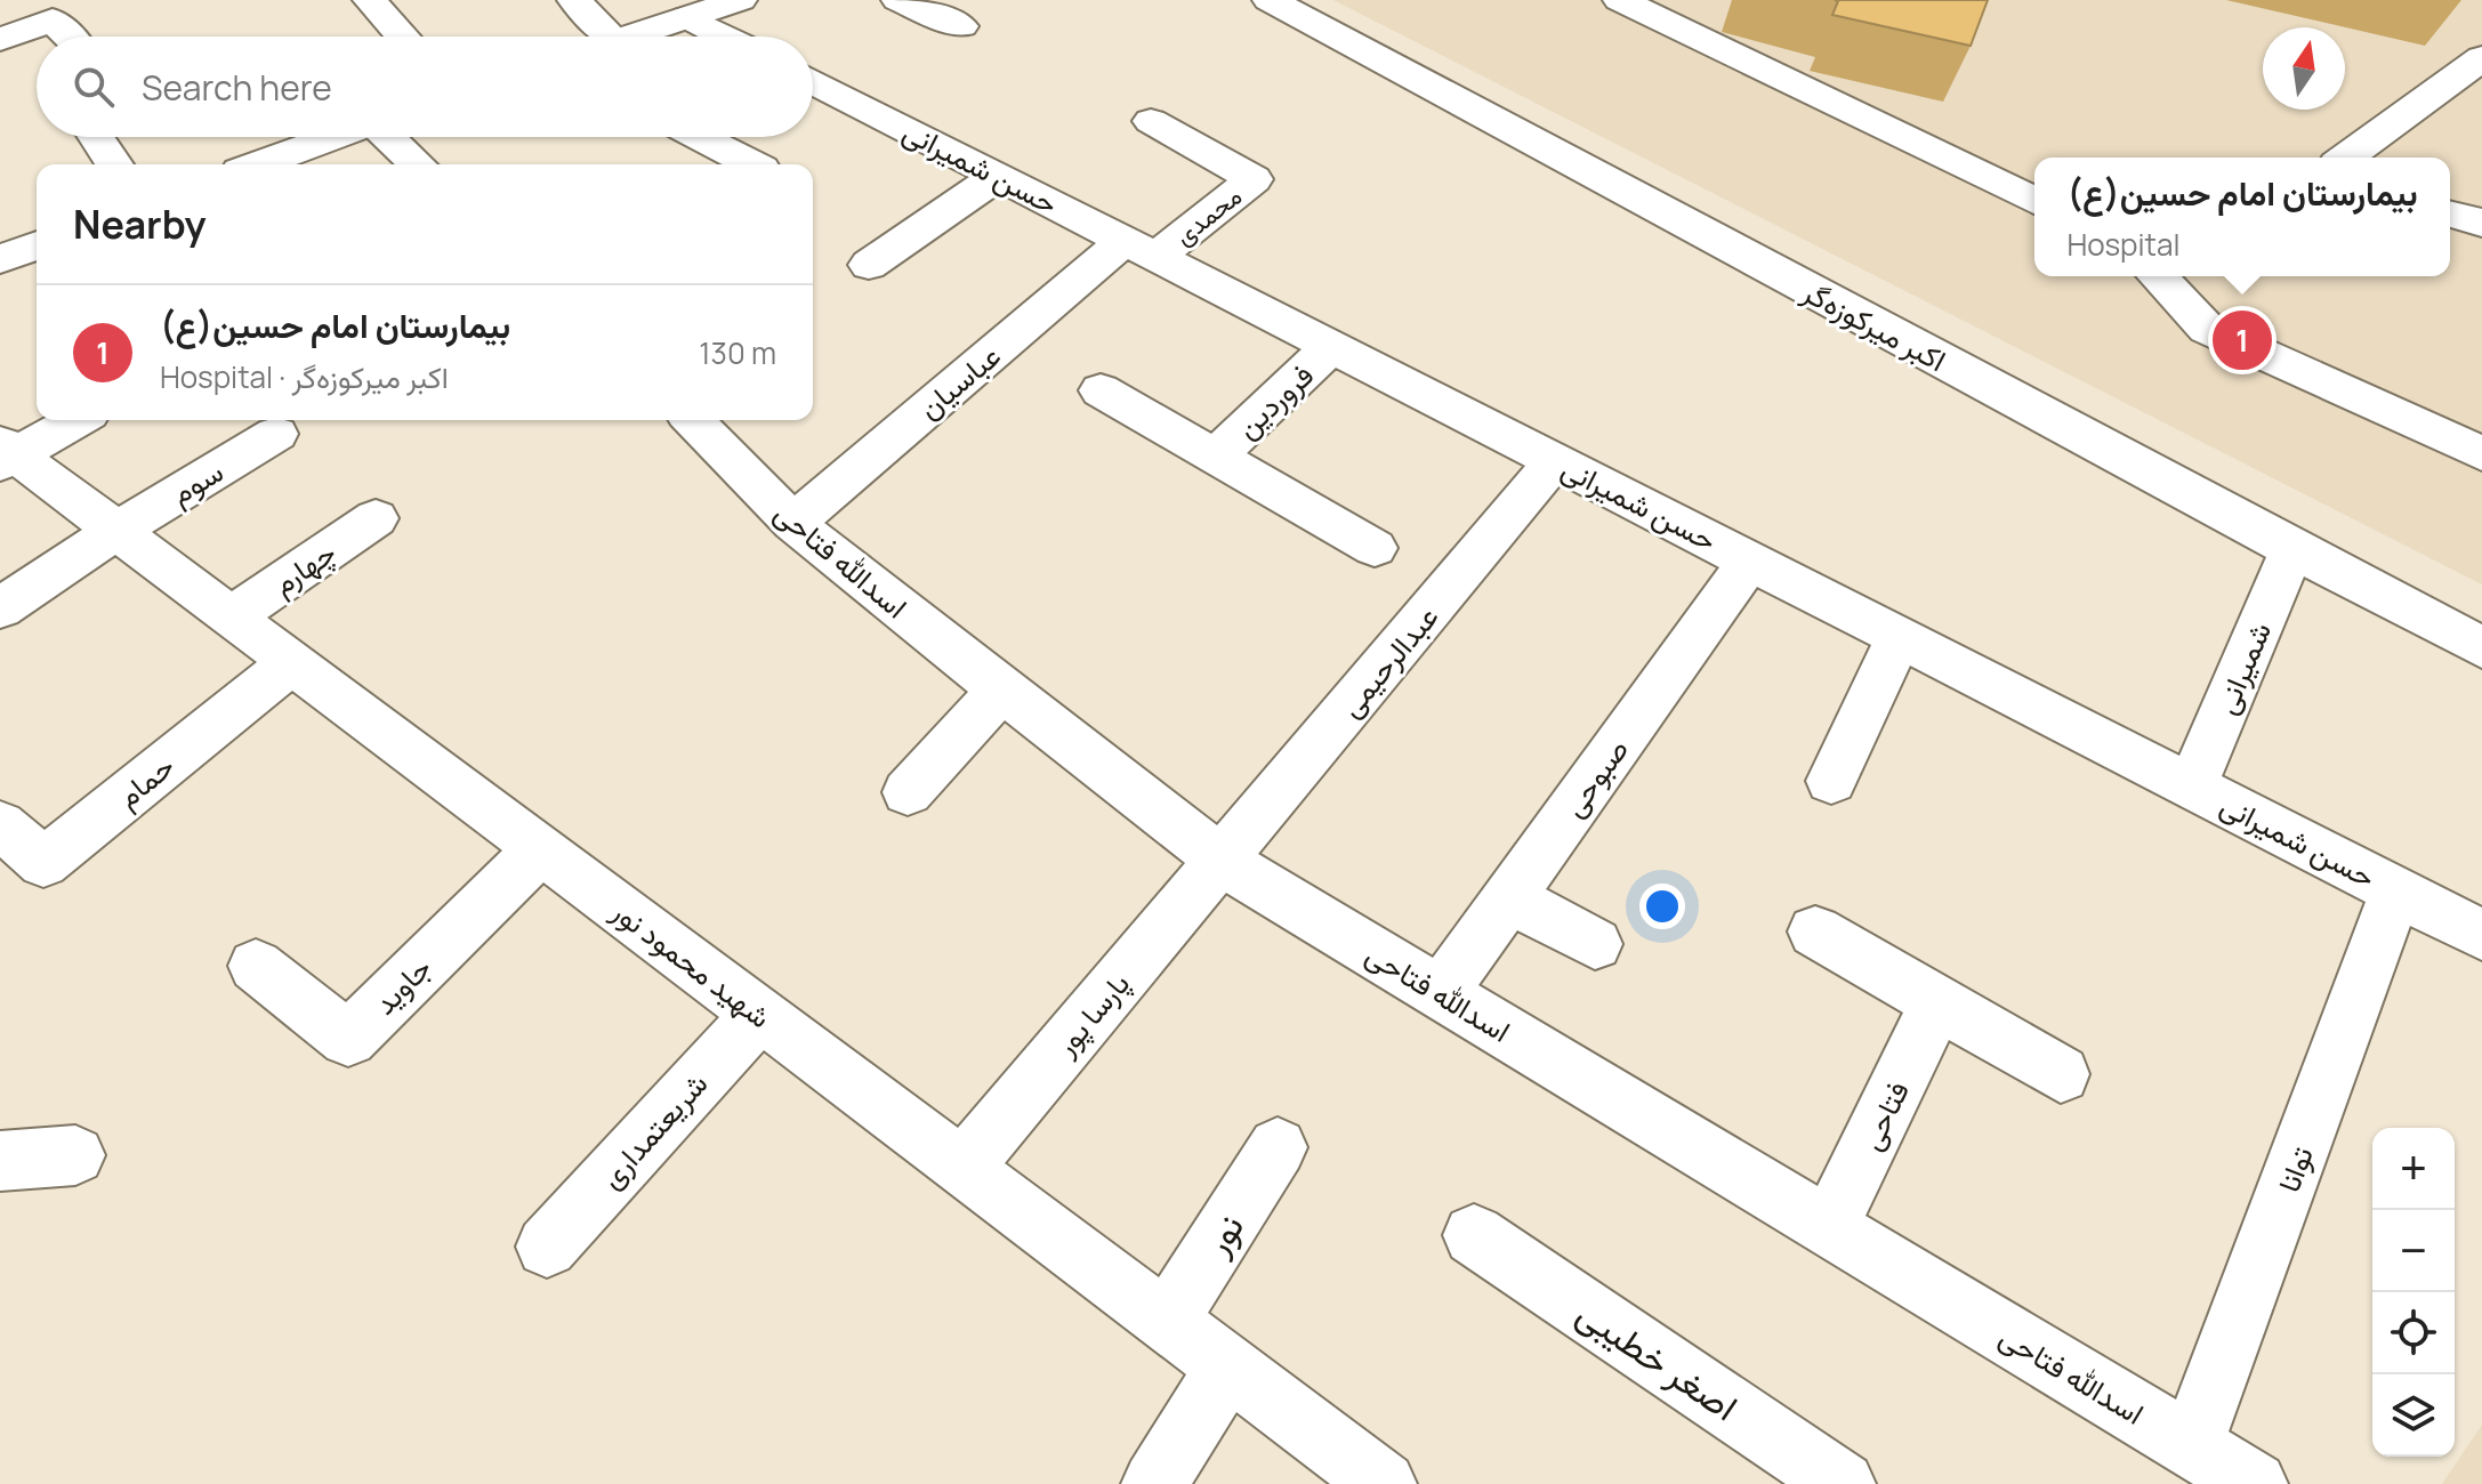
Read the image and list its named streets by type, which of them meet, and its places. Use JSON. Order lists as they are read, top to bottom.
{
  "streets": {
    "street": [
      "حسن شمیرانی",
      "محمدی",
      "اکبر میرکوزه‌گر",
      "عباسیان",
      "فروردین",
      "سوم",
      "اسدالله فتاحی",
      "چهارم",
      "عبدالرحیمی",
      "شمیرانی",
      "صبوحی",
      "حمام",
      "شهید محمود نور",
      "جاوید",
      "پارسا پور",
      "فتاحی",
      "شریعتمداری",
      "توانا",
      "نور",
      "اصغر خطیبی"
    ]
  },
  "crossings": [
    ["حسن شمیرانی", "محمدی"],
    ["حسن شمیرانی", "عباسیان"],
    ["حسن شمیرانی", "فروردین"],
    ["حسن شمیرانی", "عبدالرحیمی"],
    ["حسن شمیرانی", "شمیرانی"],
    ["حسن شمیرانی", "صبوحی"],
    ["حسن شمیرانی", "توانا"],
    ["محمدی", "عباسیان"],
    ["اکبر میرکوزه‌گر", "شمیرانی"],
    ["عباسیان", "اسدالله فتاحی"],
    ["سوم", "شهید محمود نور"],
    ["اسدالله فتاحی", "عبدالرحیمی"],
    ["اسدالله فتاحی", "صبوحی"],
    ["اسدالله فتاحی", "پارسا پور"],
    ["اسدالله فتاحی", "فتاحی"],
    ["اسدالله فتاحی", "توانا"],
    ["چهارم", "شهید محمود نور"],
    ["عبدالرحیمی", "پارسا پور"],
    ["حمام", "شهید محمود نور"],
    ["شهید محمود نور", "جاوید"],
    ["شهید محمود نور", "پارسا پور"],
    ["شهید محمود نور", "شریعتمداری"],
    ["شهید محمود نور", "نور"]
  ],
  "north": "top",
  "page": {
    "search": "Search here",
    "popup": ["بیمارستان امام حسین(ع)", "Hospital"],
    "heading": "Nearby",
    "list": [
      {
        "mark": "1",
        "name": "بیمارستان امام حسین(ع)",
        "note": "Hospital · اکبر میرکوزه‌گر",
        "value": "130 m"
      }
    ],
    "pins": "1",
    "map_buttons": ["+", "−"]
  }
}
